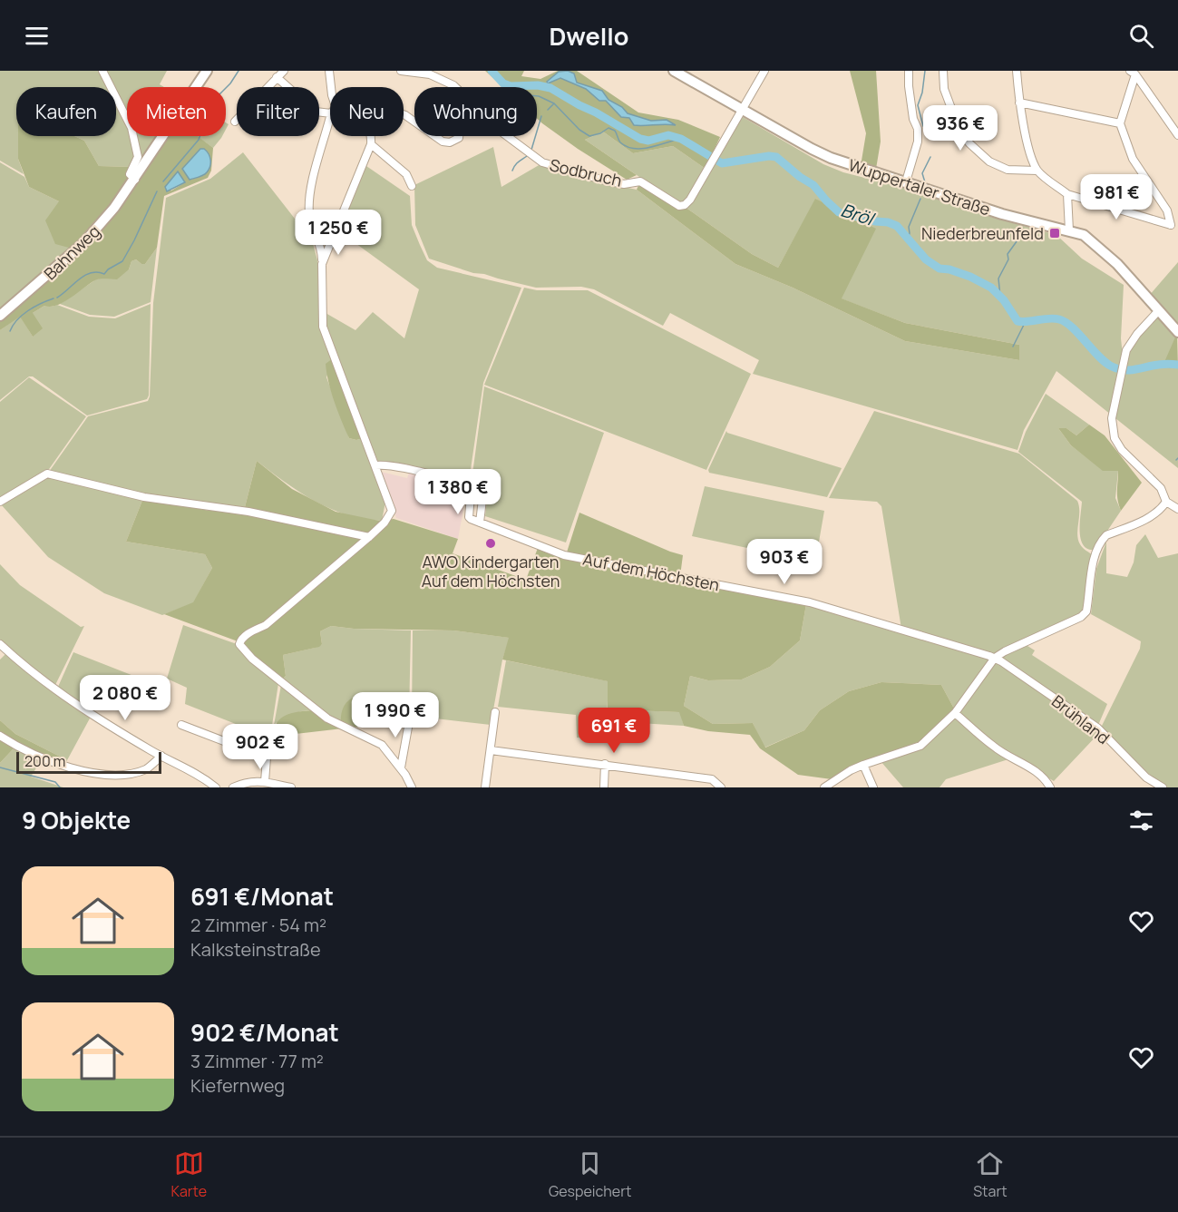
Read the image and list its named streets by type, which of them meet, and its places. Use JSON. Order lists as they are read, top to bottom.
{
  "streets": {
    "main road": ["Wuppertaler Straße", "Bahnweg"],
    "street": ["Sodbruch", "Auf dem Höchsten", "Brühland"]
  },
  "crossings": [
    ["Sodbruch", "Wuppertaler Straße"],
    ["Auf dem Höchsten", "Brühland"]
  ],
  "water": ["Bröl"],
  "places": {
    "transit": ["Niederbreunfeld"],
    "other": ["AWO Kindergarten Auf dem Höchsten"]
  },
  "scale_bar": "200 m",
  "page": {
    "header": "Dwello",
    "chip": [
      "Kaufen",
      "Mieten",
      "Filter",
      "Neu",
      "Wohnung"
    ],
    "price": [
      "936 €",
      "981 €",
      "1 250 €",
      "1 380 €",
      "903 €",
      "2 080 €",
      "1 990 €",
      "691 €",
      "902 €"
    ],
    "scale": "200 m",
    "heading": "9 Objekte",
    "list": [
      {
        "name": "691 €/Monat",
        "note": "2 Zimmer · 54 m² · Kalksteinstraße"
      },
      {
        "name": "902 €/Monat",
        "note": "3 Zimmer · 77 m² · Kiefernweg"
      }
    ],
    "tabs": ["Karte", "Gespeichert", "Start"]
  }
}
